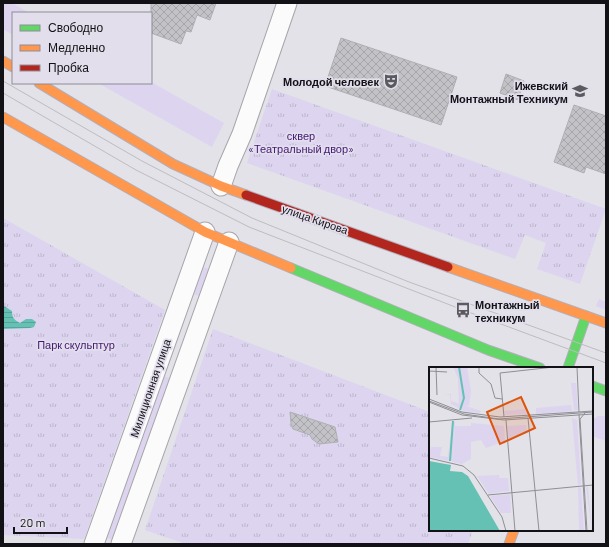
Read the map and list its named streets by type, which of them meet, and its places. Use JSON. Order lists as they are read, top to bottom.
{
  "streets": {
    "main road": ["улица Кирова"],
    "street": ["Милиционная улица"]
  },
  "parks": ["сквер «Театральный двор»", "Парк скульптур"],
  "places": {
    "theatre": ["Молодой человек"],
    "school or university": ["Ижевский Монтажный Техникум"],
    "bus stop": ["Монтажный техникум"]
  },
  "legend": ["Свободно", "Медленно", "Пробка"],
  "scale_bar": "20 m"
}
